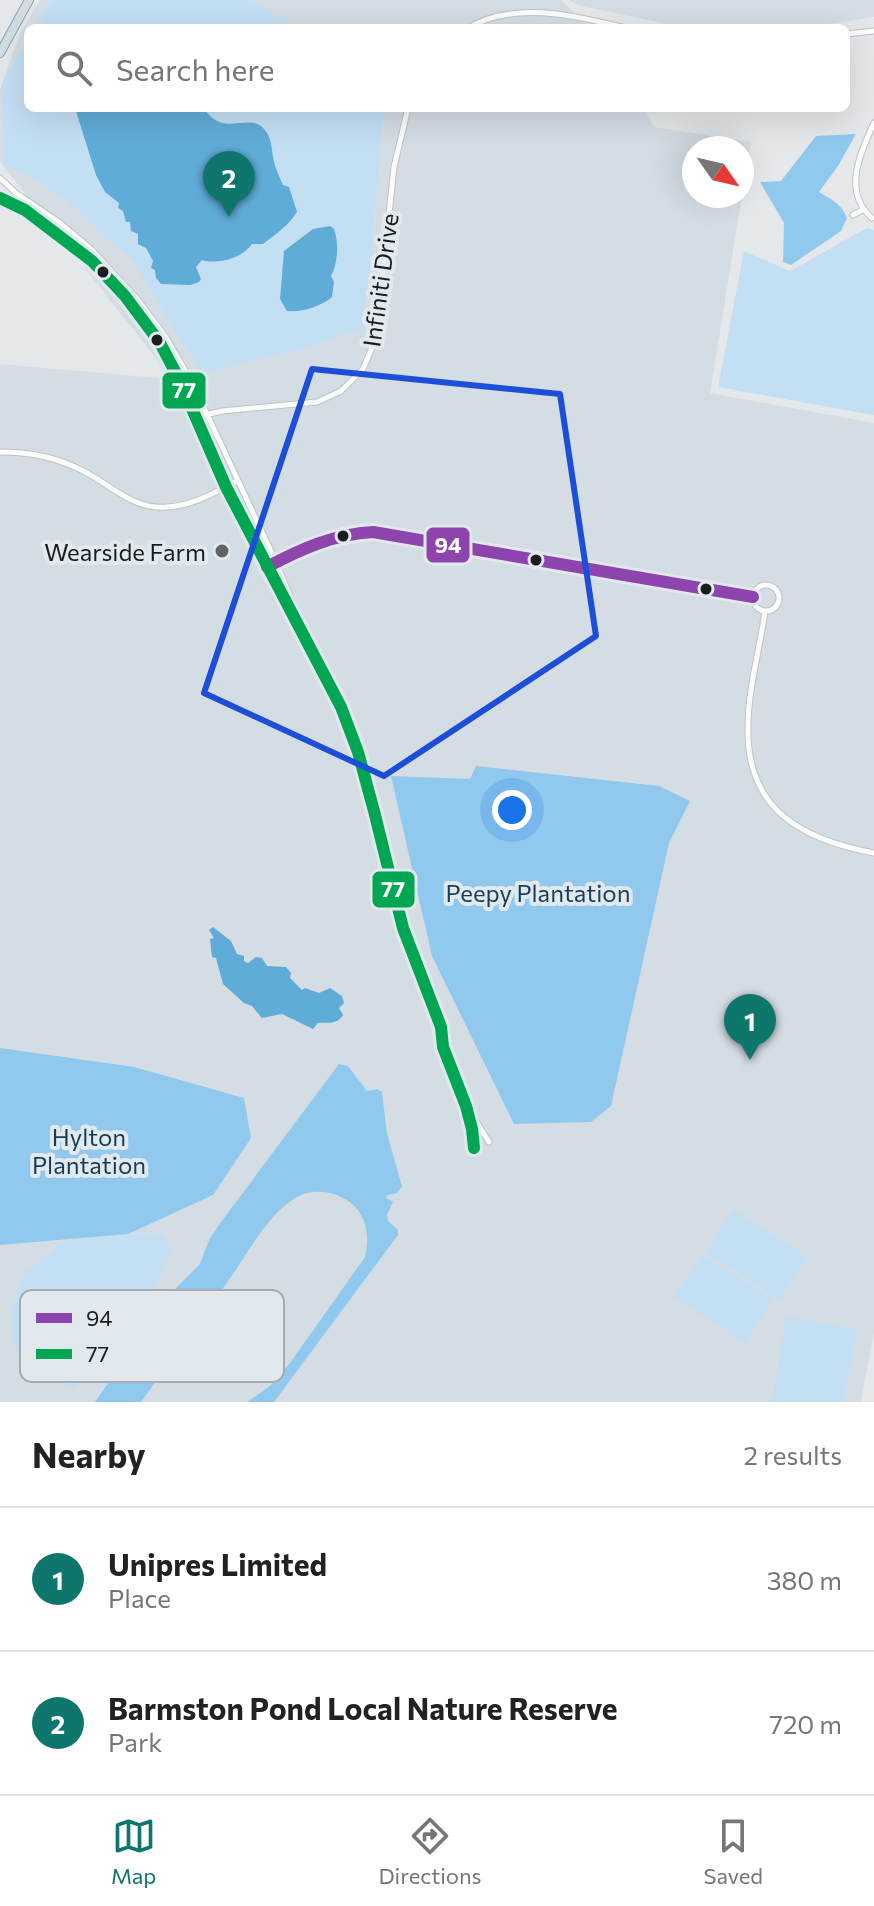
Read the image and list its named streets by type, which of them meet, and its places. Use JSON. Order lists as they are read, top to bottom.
{
  "streets": {
    "street": ["Infiniti Drive"]
  },
  "parks": ["Peepy Plantation", "Hylton Plantation"],
  "places": ["Wearside Farm"],
  "lines": ["transit line 77", "transit line 94"],
  "legend": ["94", "77"],
  "north": "bottom right",
  "page": {
    "search": "Search here",
    "pins": ["2", "1"],
    "heading": ["Nearby", "2 results"],
    "list": [
      {
        "mark": "1",
        "name": "Unipres Limited",
        "note": "Place",
        "value": "380 m"
      },
      {
        "mark": "2",
        "name": "Barmston Pond Local Nature Reserve",
        "note": "Park",
        "value": "720 m"
      }
    ],
    "nav": ["Map", "Directions", "Saved"]
  }
}
